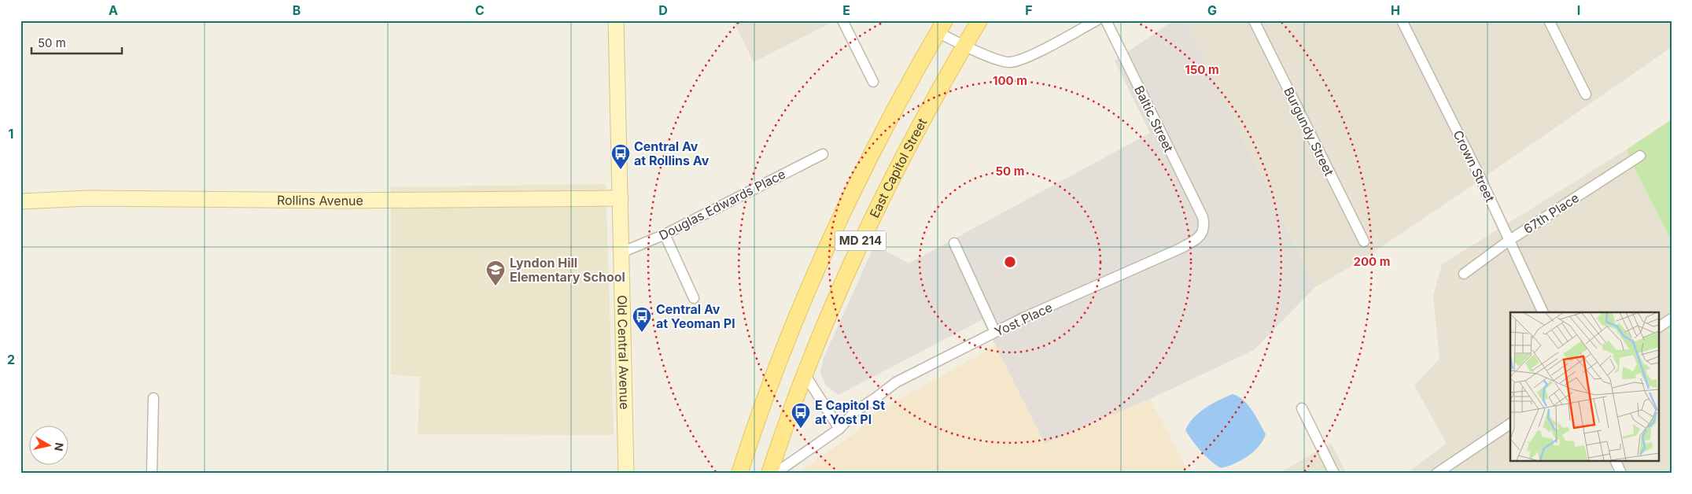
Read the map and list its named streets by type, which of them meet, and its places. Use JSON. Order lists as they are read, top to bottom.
{
  "streets": {
    "main road": ["East Capitol Street", "MD 214"],
    "street": [
      "Baltic Street",
      "Burgundy Street",
      "Crown Street",
      "Rollins Avenue",
      "Douglas Edwards Place",
      "67th Place",
      "Yost Place",
      "Old Central Avenue"
    ]
  },
  "crossings": [
    ["Baltic Street", "Yost Place"],
    ["Crown Street", "67th Place"],
    ["Rollins Avenue", "Old Central Avenue"],
    ["Douglas Edwards Place", "Old Central Avenue"]
  ],
  "places": {
    "bus stop": ["Central Av at Rollins Av", "Central Av at Yeoman Pl", "E Capitol St at Yost Pl"],
    "school or university": ["Lyndon Hill Elementary School"]
  },
  "scale_bar": "50 m",
  "north": "right",
  "grid": {
    "columns": [
      "A",
      "B",
      "C",
      "D",
      "E",
      "F",
      "G",
      "H",
      "I"
    ],
    "rows": ["1", "2"]
  },
  "rings": [
    "150 m",
    "100 m",
    "50 m",
    "200 m"
  ]
}
